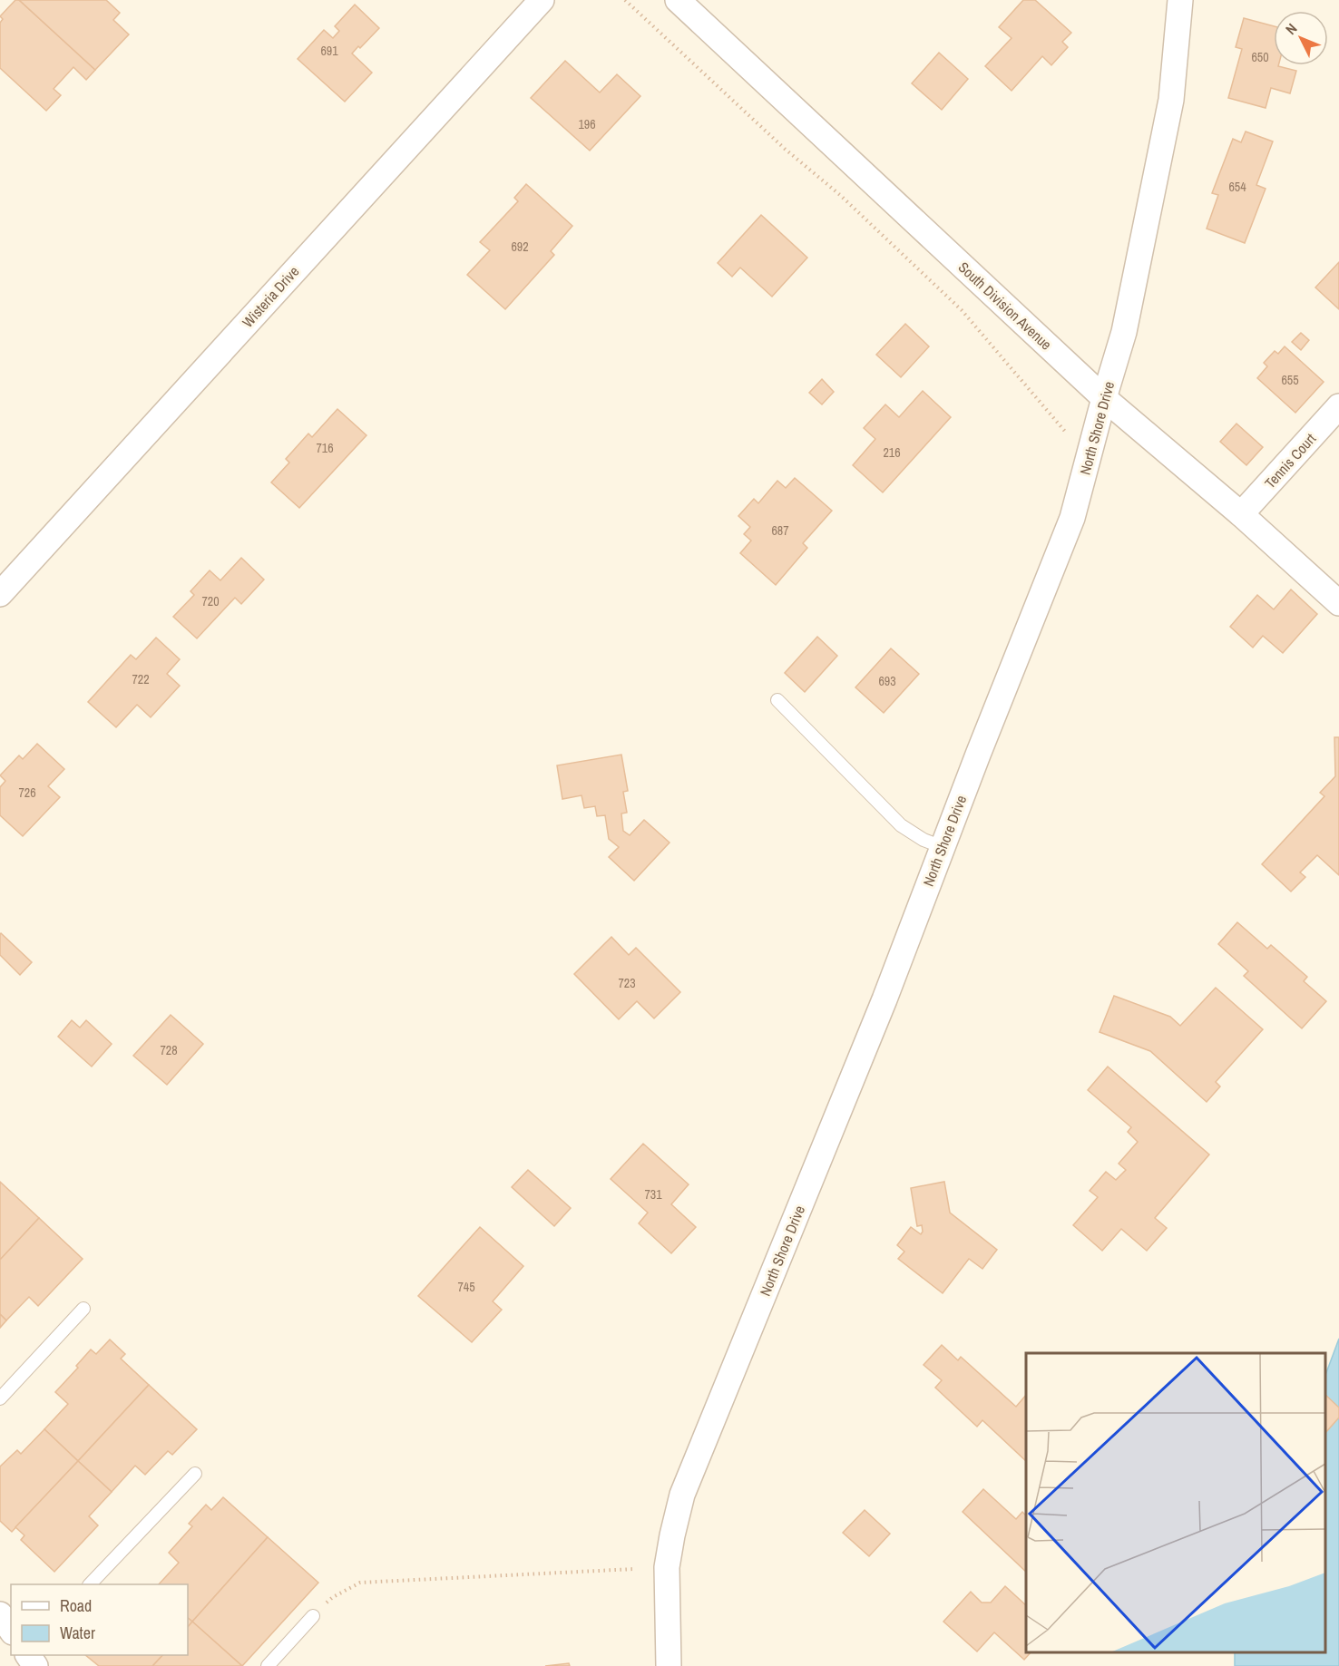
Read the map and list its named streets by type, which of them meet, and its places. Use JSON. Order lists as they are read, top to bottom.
{
  "streets": {
    "street": [
      "Wisteria Drive",
      "South Division Avenue",
      "North Shore Drive",
      "Tennis Court"
    ]
  },
  "crossings": [
    ["South Division Avenue", "North Shore Drive"],
    ["South Division Avenue", "Tennis Court"]
  ],
  "house_numbers": [
    "691",
    "650",
    "196",
    "654",
    "692",
    "655",
    "716",
    "216",
    "687",
    "720",
    "722",
    "693",
    "726",
    "723",
    "728",
    "731",
    "745"
  ],
  "legend": ["Road", "Water"],
  "north": "top left"
}
